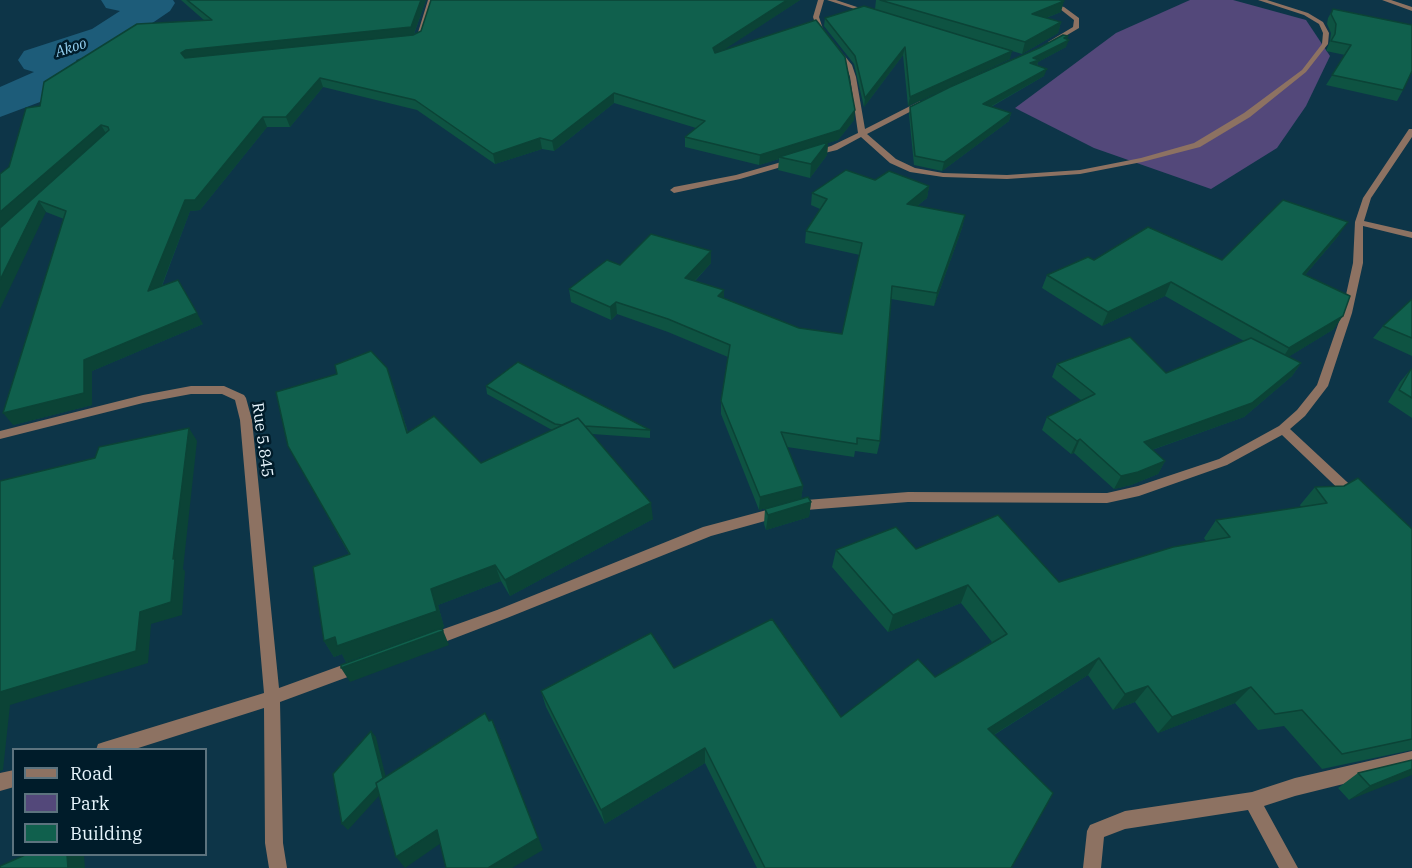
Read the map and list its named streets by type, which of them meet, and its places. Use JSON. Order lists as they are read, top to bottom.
{
  "streets": {
    "street": ["Rue 5.845"]
  },
  "water": ["Akoo"],
  "legend": ["Road", "Park", "Building"]
}
